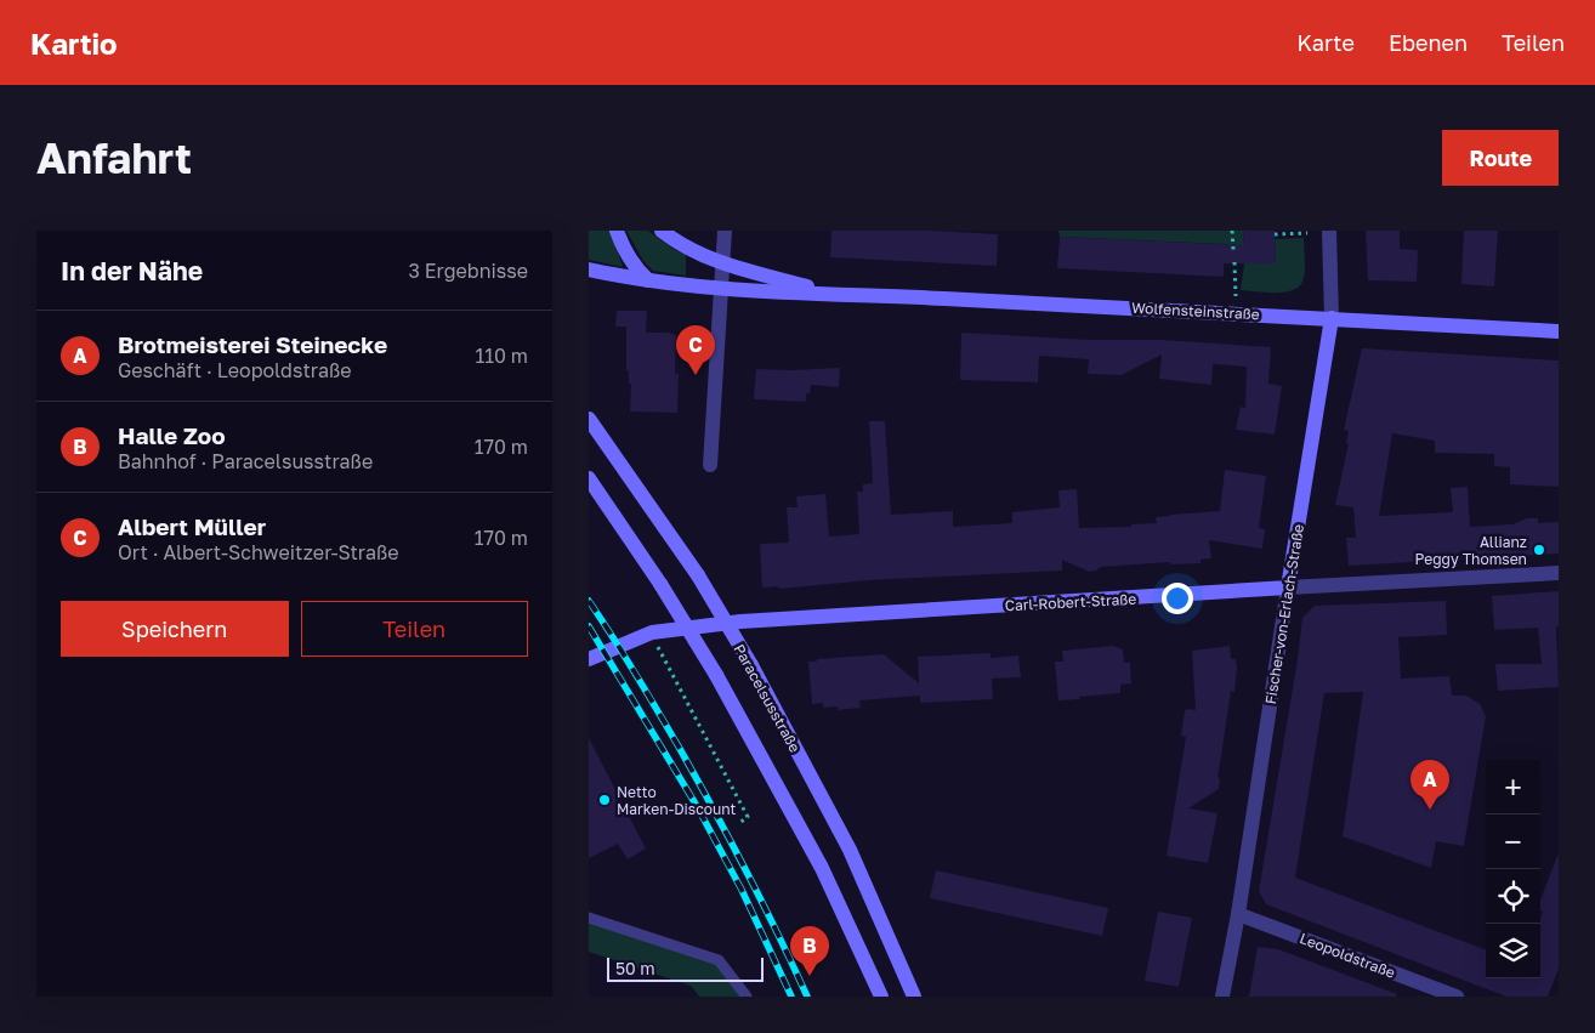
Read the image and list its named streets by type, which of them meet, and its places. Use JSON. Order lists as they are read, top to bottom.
{
  "streets": {
    "main road": [
      "Wolfensteinstraße",
      "Carl-Robert-Straße",
      "Fischer-von-Erlach-Straße",
      "Paracelsusstraße"
    ],
    "street": ["Leopoldstraße"]
  },
  "crossings": [
    ["Wolfensteinstraße", "Fischer-von-Erlach-Straße"],
    ["Carl-Robert-Straße", "Fischer-von-Erlach-Straße"],
    ["Fischer-von-Erlach-Straße", "Leopoldstraße"]
  ],
  "places": ["Allianz Peggy Thomsen", "Netto Marken-Discount"],
  "scale_bar": "50 m",
  "page": {
    "header": "Kartio",
    "nav": ["Karte", "Ebenen", "Teilen"],
    "buttons": [
      "Route",
      ["Speichern", "Teilen"]
    ],
    "title": "Anfahrt",
    "heading": ["In der Nähe", "3 Ergebnisse"],
    "list": [
      {
        "mark": "A",
        "name": "Brotmeisterei Steinecke",
        "note": "Geschäft · Leopoldstraße",
        "value": "110 m"
      },
      {
        "mark": "B",
        "name": "Halle Zoo",
        "note": "Bahnhof · Paracelsusstraße",
        "value": "170 m"
      },
      {
        "mark": "C",
        "name": "Albert Müller",
        "note": "Ort · Albert-Schweitzer-Straße",
        "value": "170 m"
      }
    ],
    "pins": ["C", "A", "B"],
    "map_buttons": ["+", "−"],
    "scale": "50 m"
  }
}
